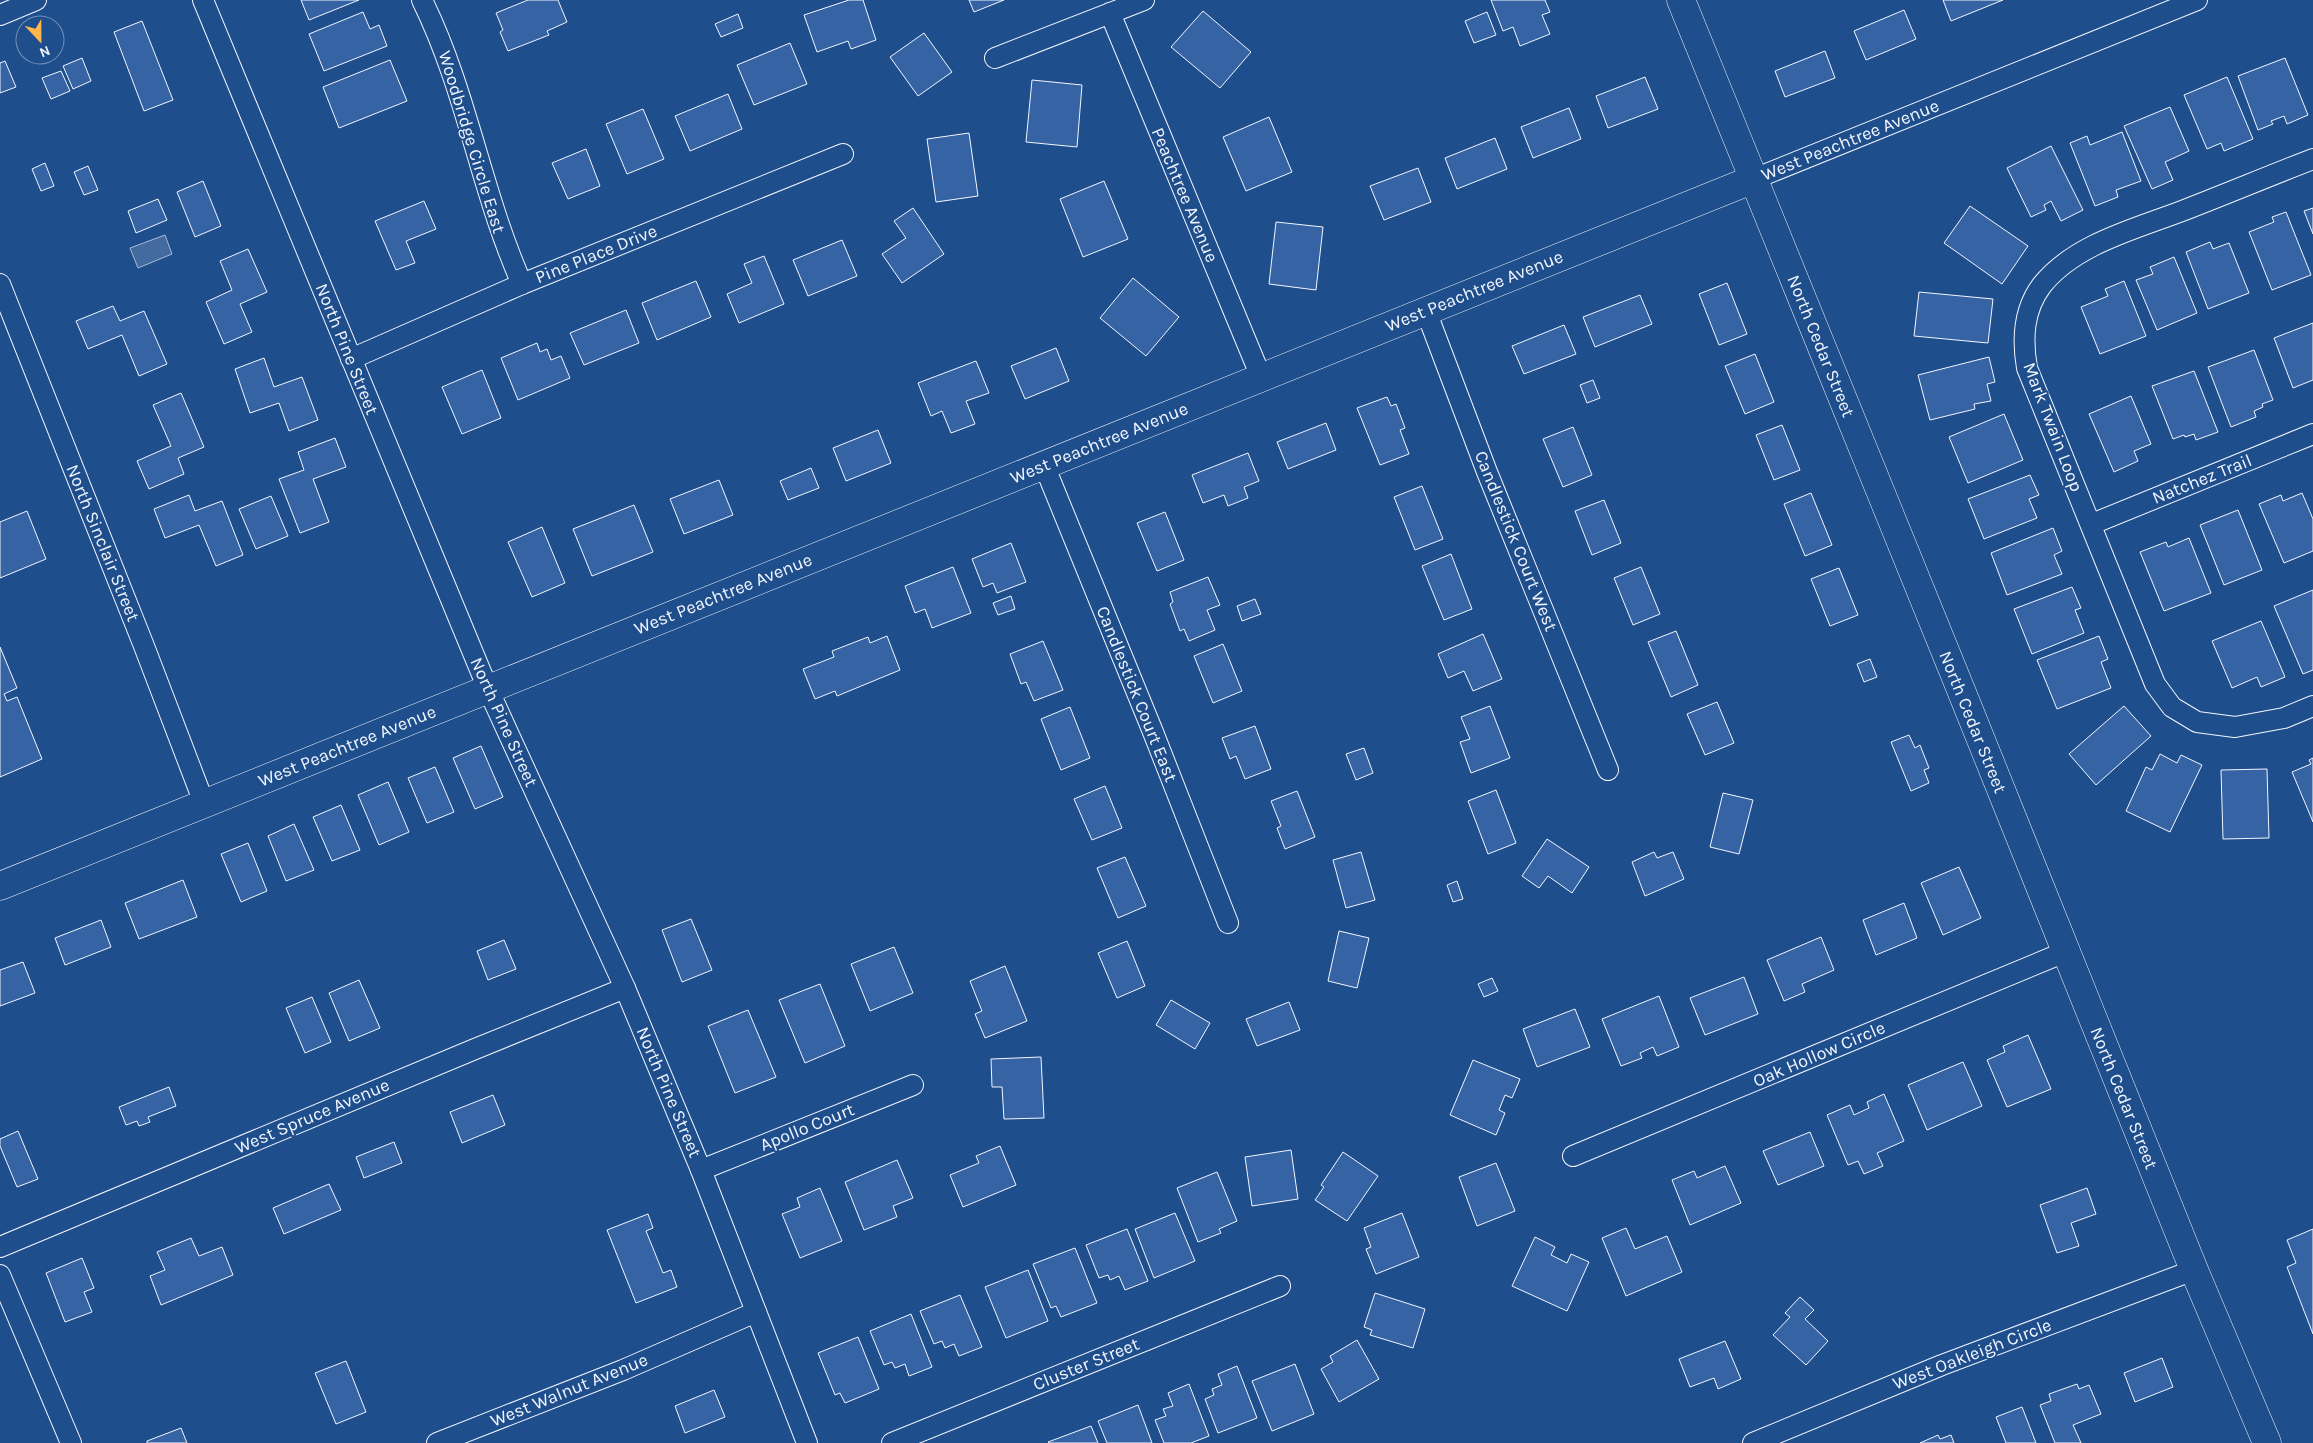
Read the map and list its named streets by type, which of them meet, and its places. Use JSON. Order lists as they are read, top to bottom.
{
  "streets": {
    "street": [
      "West Peachtree Avenue",
      "Woodbridge Circle East",
      "Peachtree Avenue",
      "Pine Place Drive",
      "North Cedar Street",
      "North Pine Street",
      "Mark Twain Loop",
      "Natchez Trail",
      "Candlestick Court West",
      "North Sinclair Street",
      "Candlestick Court East",
      "Oak Hollow Circle",
      "West Spruce Avenue",
      "Apollo Court",
      "West Oakleigh Circle",
      "Cluster Street",
      "West Walnut Avenue"
    ]
  },
  "crossings": [
    ["West Peachtree Avenue", "Peachtree Avenue"],
    ["West Peachtree Avenue", "North Cedar Street"],
    ["West Peachtree Avenue", "North Pine Street"],
    ["West Peachtree Avenue", "Candlestick Court West"],
    ["West Peachtree Avenue", "North Sinclair Street"],
    ["West Peachtree Avenue", "Candlestick Court East"],
    ["Woodbridge Circle East", "Pine Place Drive"],
    ["Pine Place Drive", "North Pine Street"],
    ["North Cedar Street", "Oak Hollow Circle"],
    ["North Cedar Street", "West Oakleigh Circle"],
    ["North Pine Street", "West Spruce Avenue"],
    ["North Pine Street", "Apollo Court"],
    ["North Pine Street", "West Walnut Avenue"],
    ["Mark Twain Loop", "Natchez Trail"]
  ],
  "north": "bottom"
}
